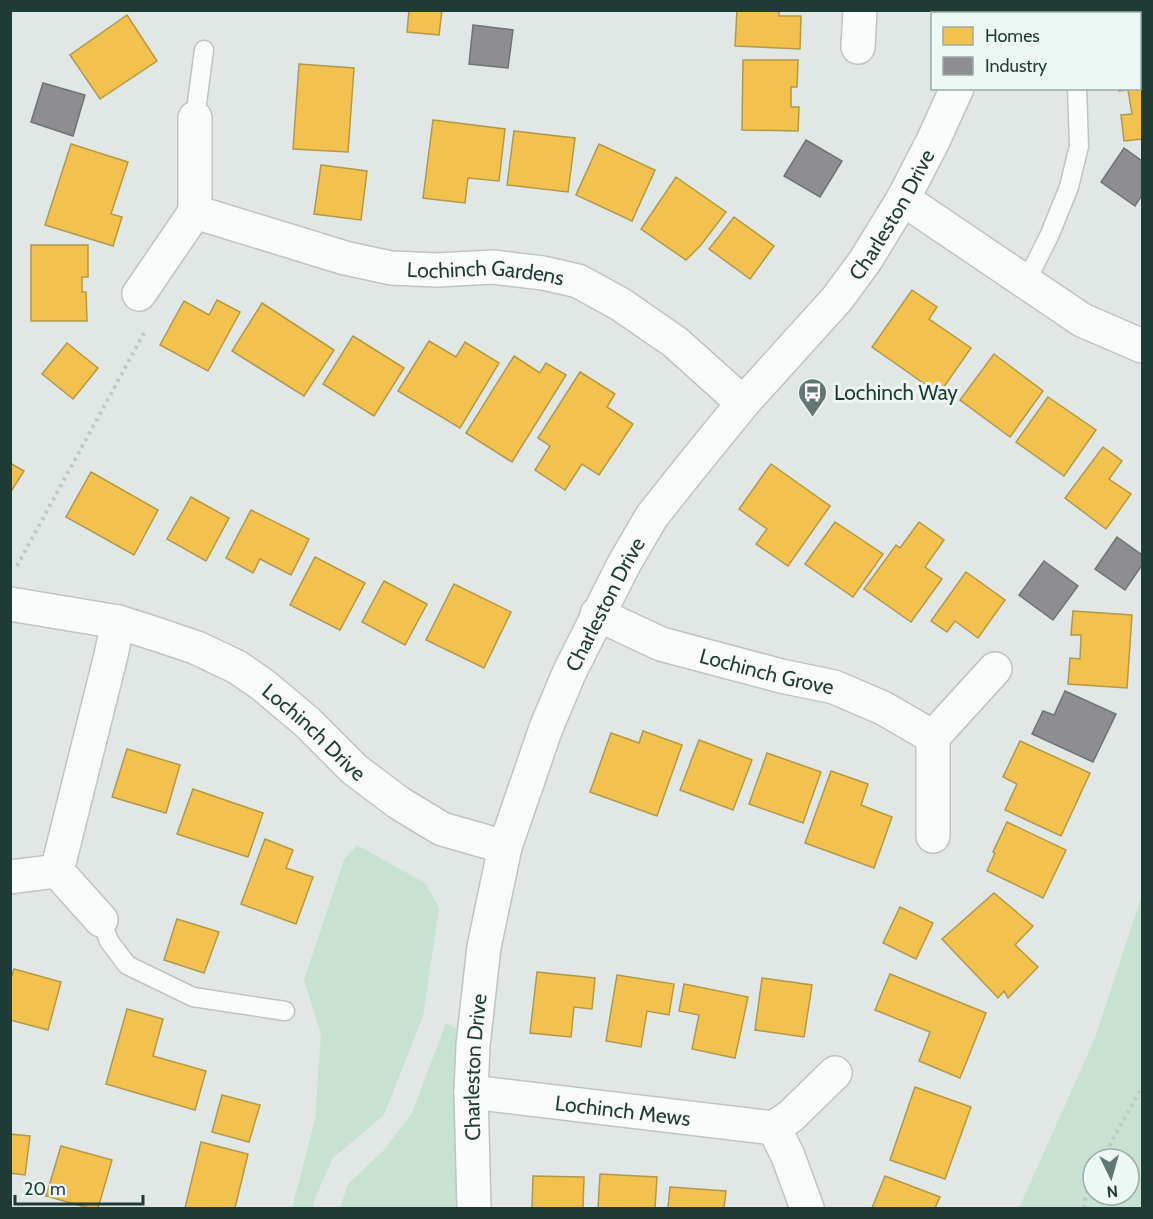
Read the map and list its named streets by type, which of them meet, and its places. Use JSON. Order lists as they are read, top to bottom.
{
  "streets": {
    "street": [
      "Charleston Drive",
      "Lochinch Gardens",
      "Lochinch Grove",
      "Lochinch Drive",
      "Lochinch Mews"
    ]
  },
  "crossings": [
    ["Charleston Drive", "Lochinch Gardens"],
    ["Charleston Drive", "Lochinch Grove"],
    ["Charleston Drive", "Lochinch Drive"],
    ["Charleston Drive", "Lochinch Mews"]
  ],
  "places": {
    "bus stop": ["Lochinch Way"]
  },
  "legend": ["Homes", "Industry"],
  "scale_bar": "20 m",
  "north": "bottom"
}
